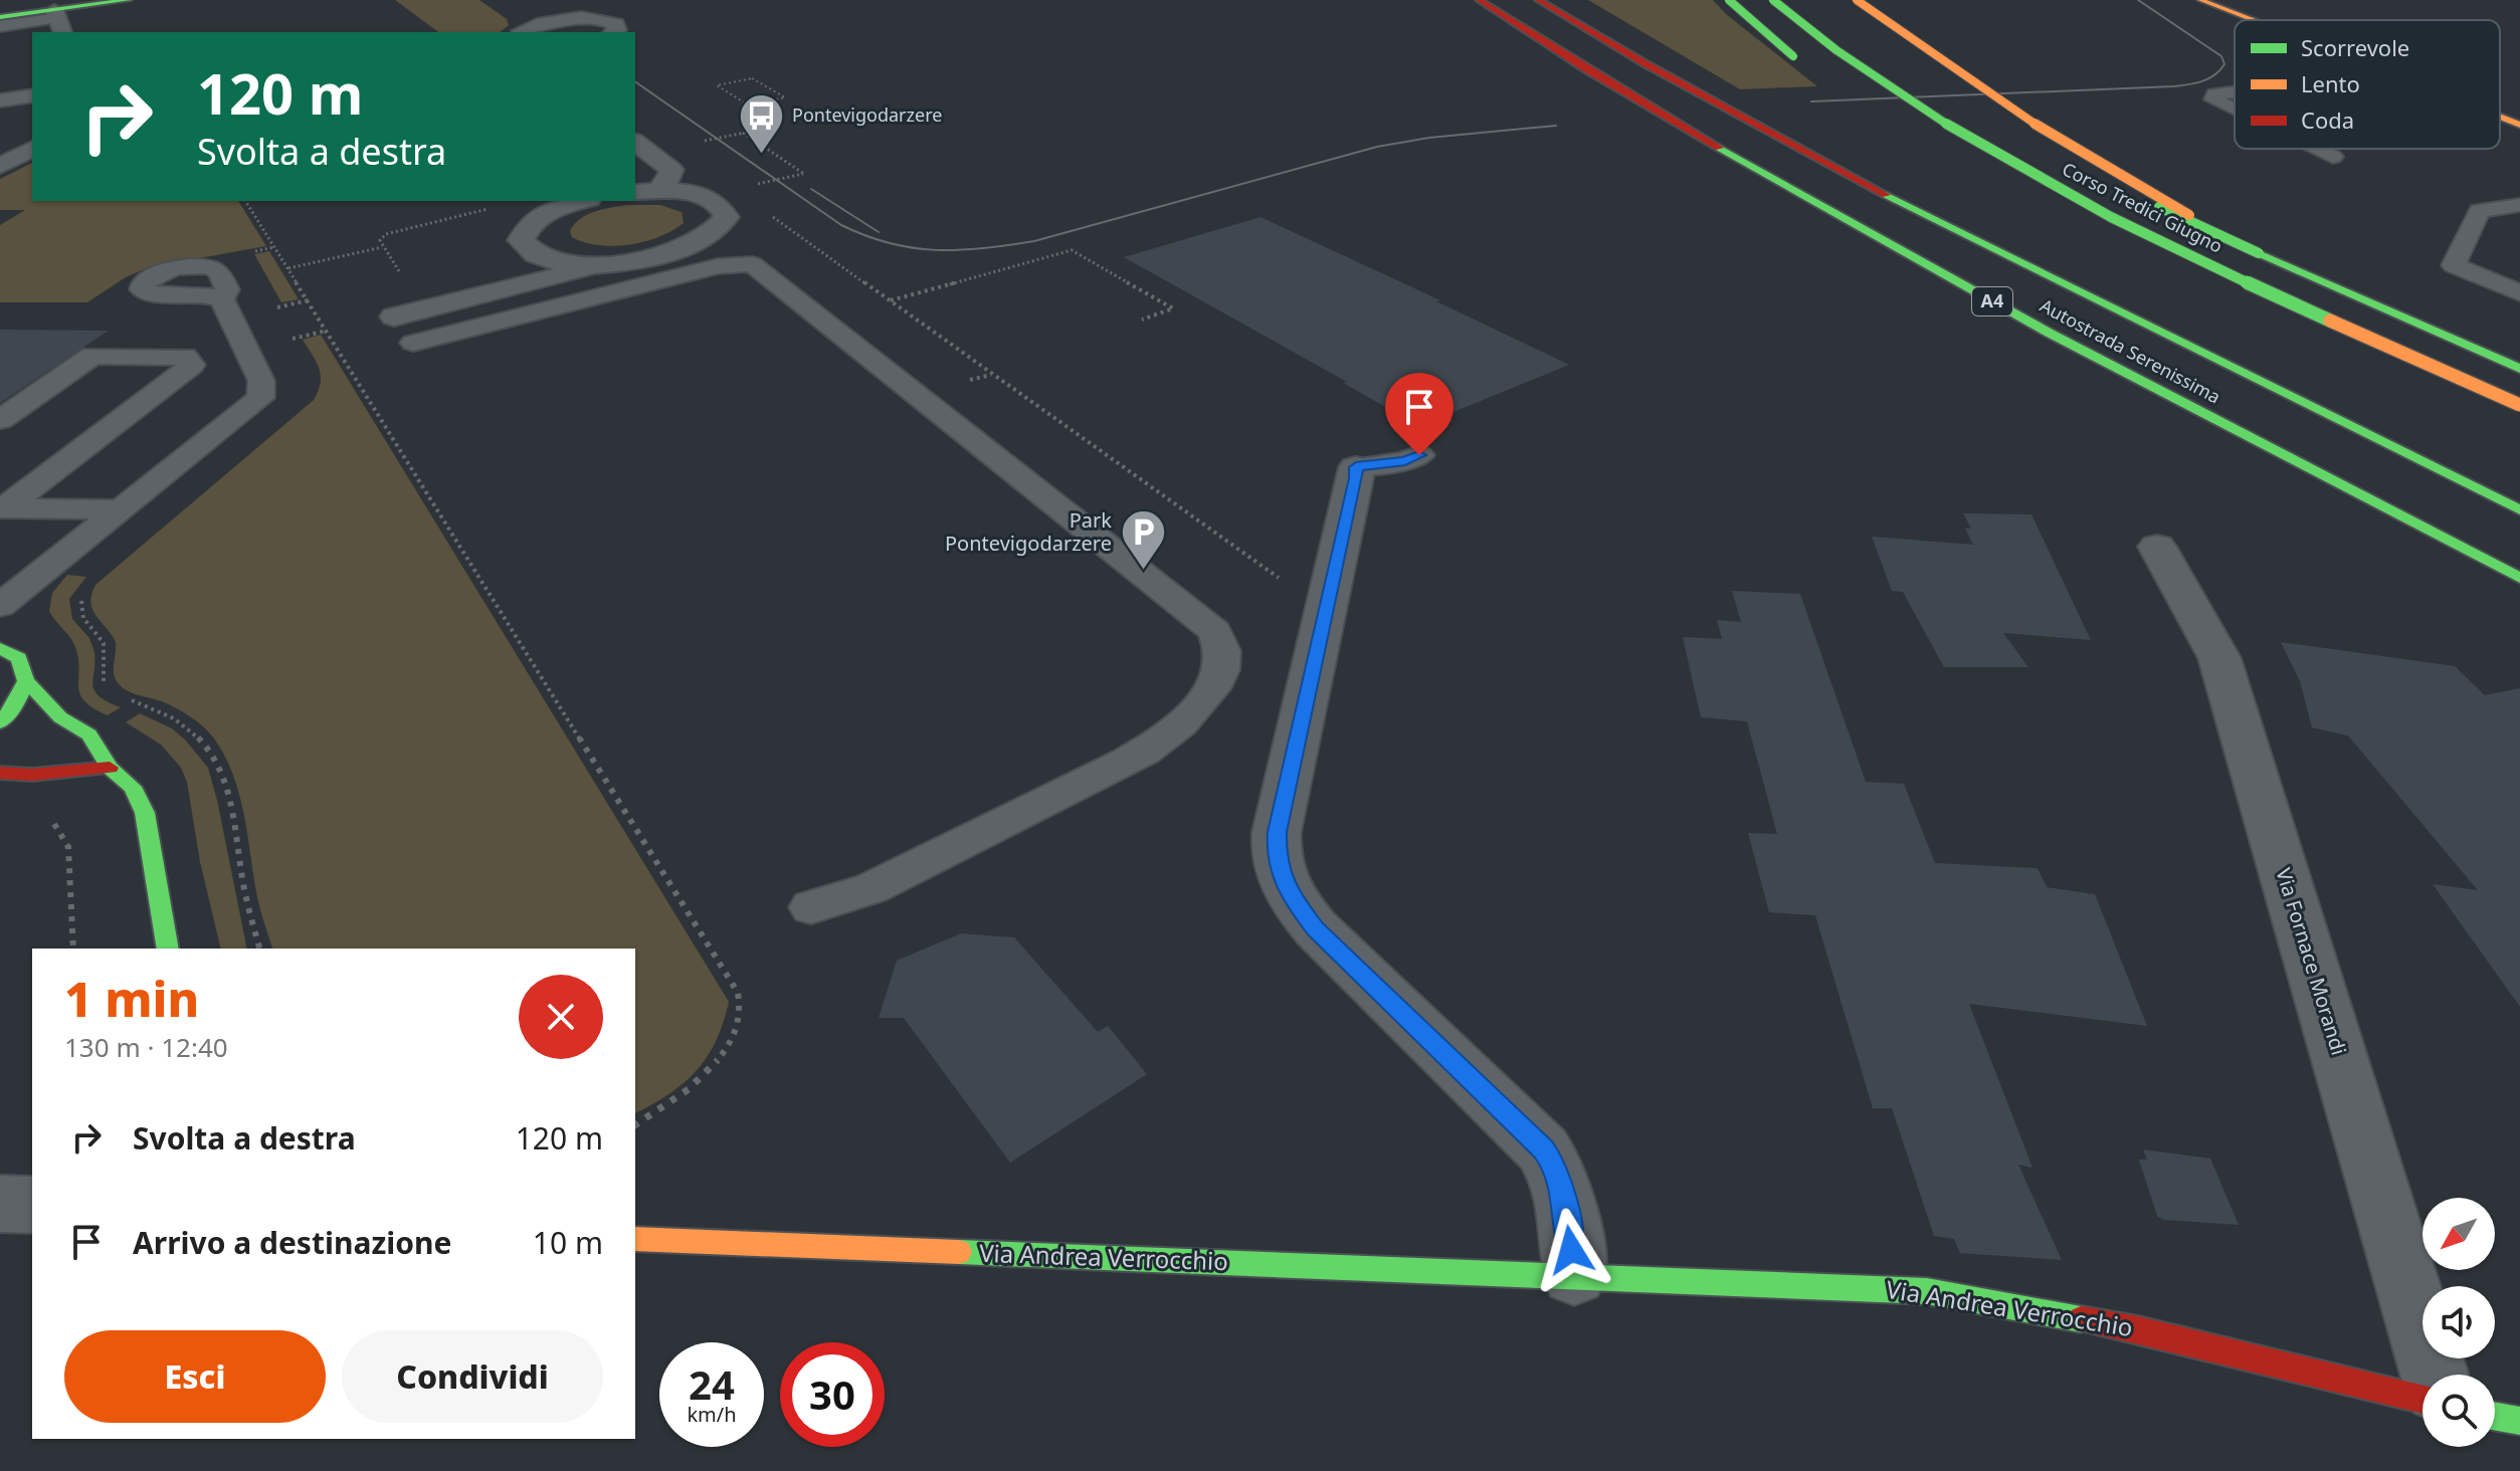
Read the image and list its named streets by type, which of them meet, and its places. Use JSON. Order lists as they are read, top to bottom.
{
  "streets": {
    "main road": [
      "Corso Tredici Giugno",
      "A4",
      "Autostrada Serenissima",
      "Via Andrea Verrocchio"
    ],
    "street": ["Via Fornace Morandi"]
  },
  "places": {
    "bus stop": ["Pontevigodarzere"],
    "parking": ["Park Pontevigodarzere"]
  },
  "legend": ["Scorrevole", "Lento", "Coda"],
  "north": "bottom left",
  "page": {
    "turn": ["120 m", "Svolta a destra"],
    "heading": ["1 min", "130 m · 12:40"],
    "list": [
      {
        "name": "Svolta a destra",
        "value": "120 m"
      },
      {
        "name": "Arrivo a destinazione",
        "value": "10 m"
      }
    ],
    "buttons": ["Esci", "Condividi"],
    "speed": "24 km/h",
    "limit": "30"
  }
}
